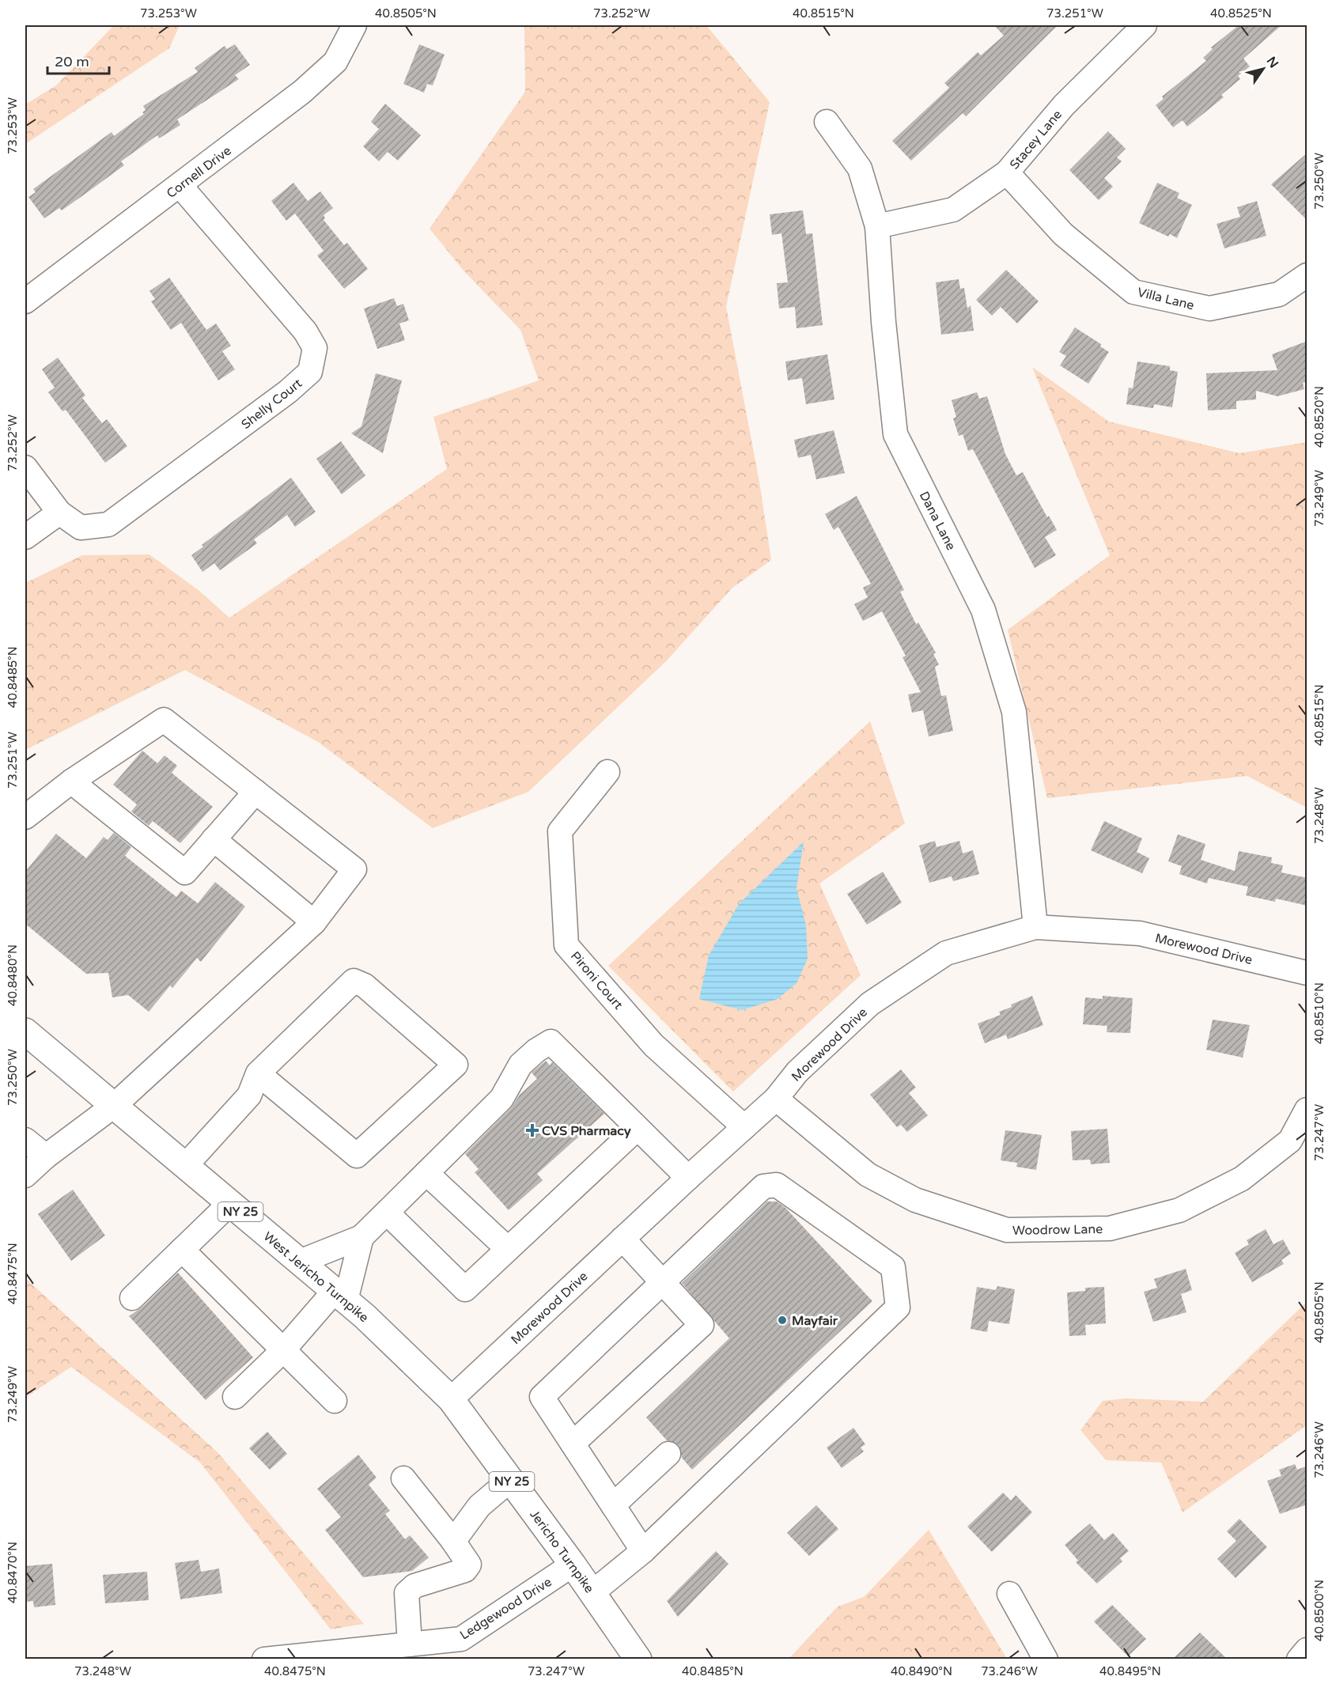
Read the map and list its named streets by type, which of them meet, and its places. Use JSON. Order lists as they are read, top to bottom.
{
  "streets": {
    "main road": ["NY 25", "West Jericho Turnpike", "Jericho Turnpike"],
    "street": [
      "Stacey Lane",
      "Cornell Drive",
      "Villa Lane",
      "Shelly Court",
      "Dana Lane",
      "Morewood Drive",
      "Pironi Court",
      "Woodrow Lane",
      "Ledgewood Drive"
    ]
  },
  "crossings": [
    ["Stacey Lane", "Villa Lane"],
    ["Stacey Lane", "Dana Lane"],
    ["Cornell Drive", "Shelly Court"],
    ["Dana Lane", "Morewood Drive"],
    ["Morewood Drive", "Pironi Court"],
    ["Morewood Drive", "Woodrow Lane"],
    ["Morewood Drive", "West Jericho Turnpike"],
    ["Morewood Drive", "Jericho Turnpike"],
    ["West Jericho Turnpike", "Jericho Turnpike"],
    ["Jericho Turnpike", "Ledgewood Drive"]
  ],
  "places": {
    "health": ["CVS Pharmacy"],
    "other": ["Mayfair"]
  },
  "scale_bar": "20 m",
  "north": "top right",
  "coordinates": [
    "73.253°W",
    "40.8505°N",
    "73.252°W",
    "40.8515°N",
    "73.251°W",
    "40.8525°N",
    "73.250°W",
    "40.8520°N",
    "73.249°W",
    "40.8485°N",
    "73.248°W",
    "40.8480°N",
    "40.8510°N",
    "73.247°W",
    "40.8475°N",
    "73.246°W",
    "40.8470°N",
    "40.8500°N",
    "40.8490°N",
    "40.8495°N"
  ]
}
